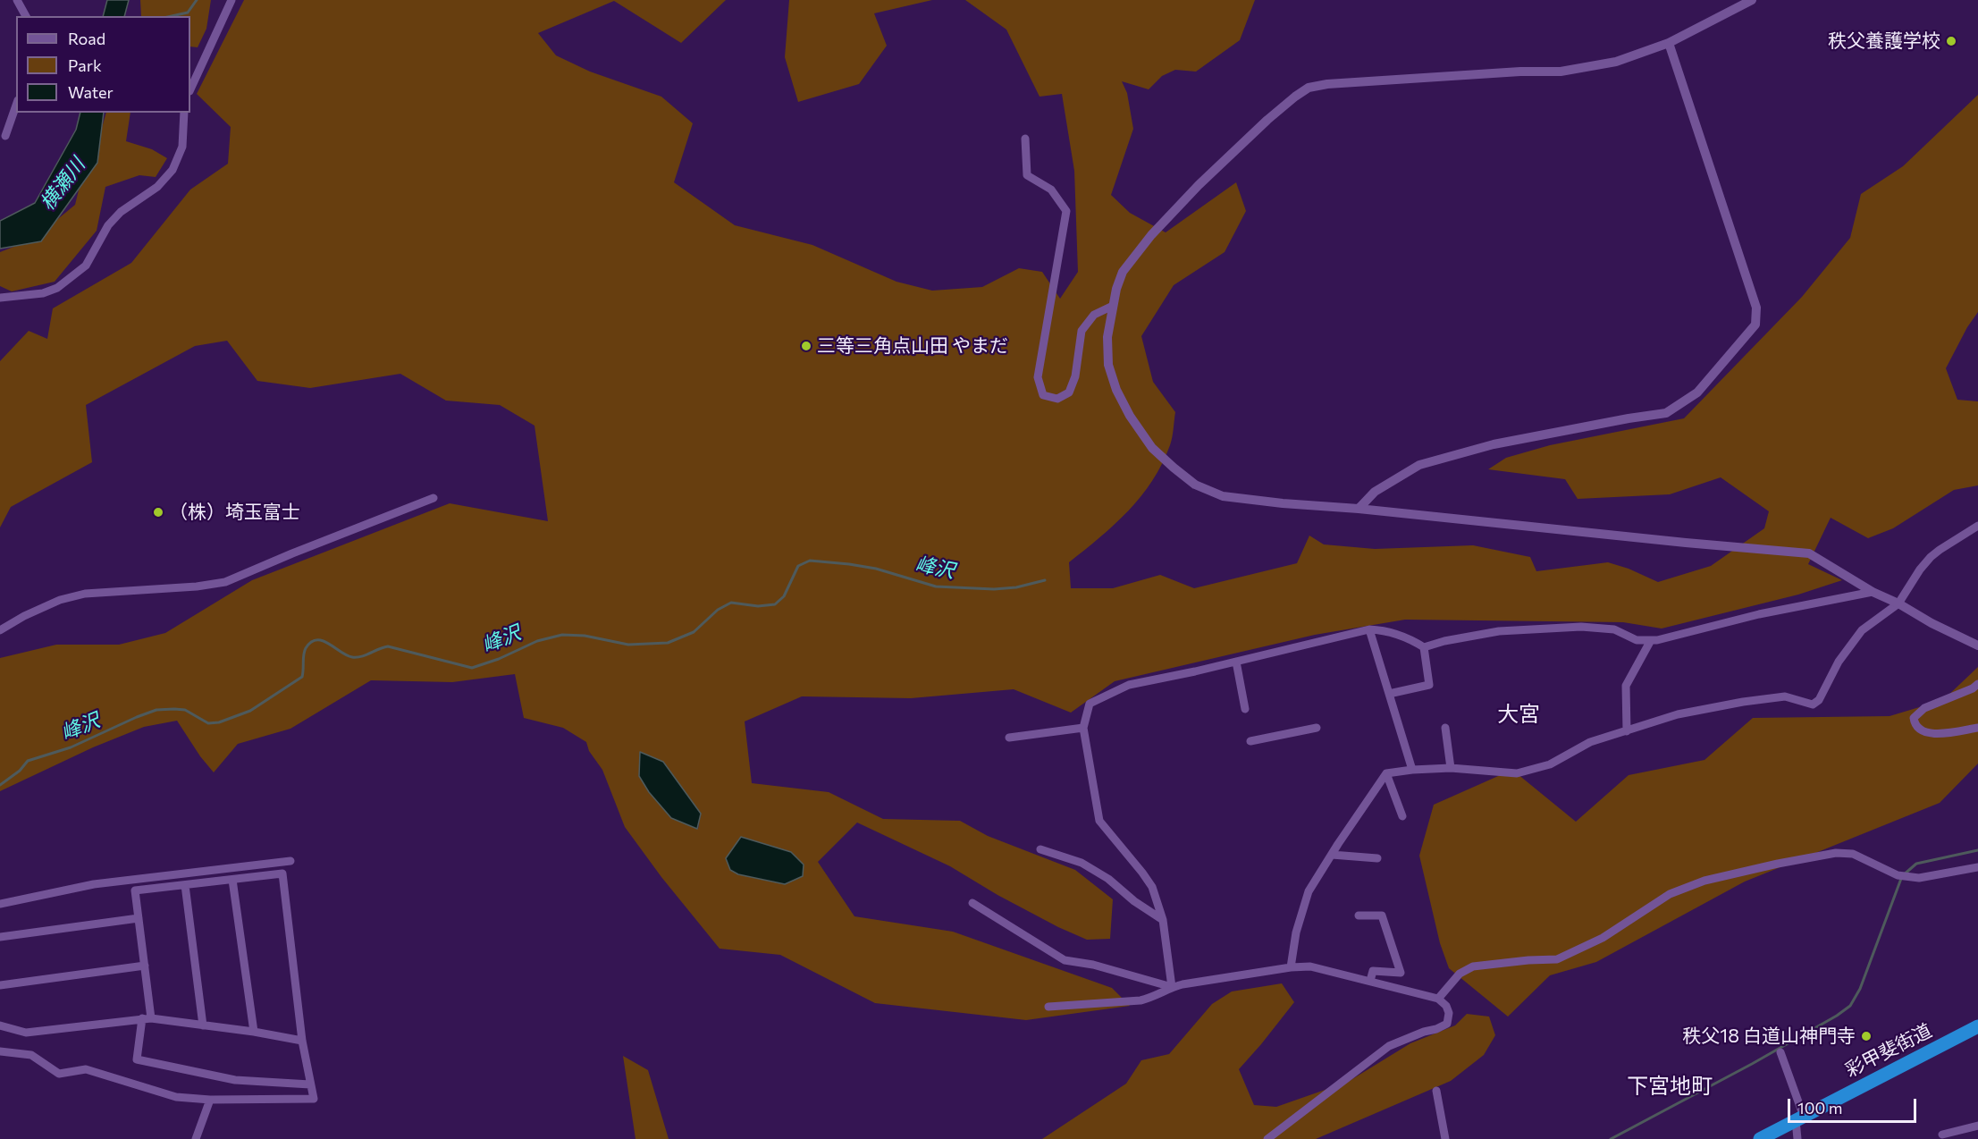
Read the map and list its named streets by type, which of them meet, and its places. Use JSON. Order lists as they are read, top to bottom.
{
  "streets": {
    "highway": ["彩甲斐街道"]
  },
  "districts": ["大宮", "下宮地町"],
  "water": ["横瀬川", "峰沢"],
  "places": [
    "秩父養護学校",
    "三等三角点山田 やまだ",
    "（株）埼玉富士",
    "秩父18 白道山神門寺"
  ],
  "legend": ["Road", "Park", "Water"],
  "scale_bar": "100 m"
}
